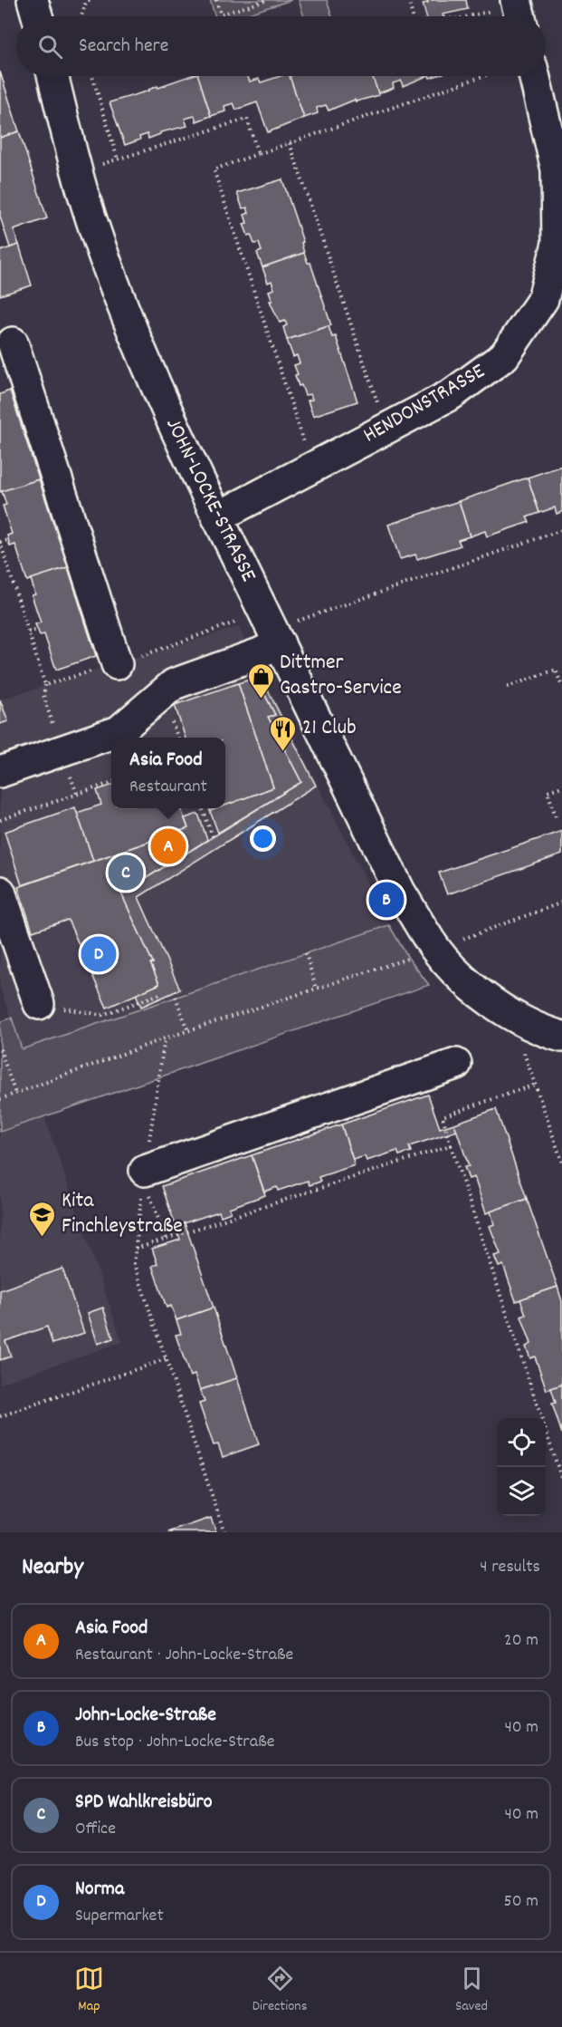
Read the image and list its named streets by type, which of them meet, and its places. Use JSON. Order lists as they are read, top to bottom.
{
  "streets": {
    "street": ["HENDONSTRASSE", "JOHN-LOCKE-STRASSE"]
  },
  "crossings": [
    ["HENDONSTRASSE", "JOHN-LOCKE-STRASSE"]
  ],
  "places": {
    "shop": ["Dittmer Gastro-Service"],
    "restaurant": ["21 Club"],
    "school or university": ["Kita Finchleystraße"]
  },
  "page": {
    "search": "Search here",
    "popup": ["Asia Food", "Restaurant"],
    "pins": [
      "A",
      "C",
      "B",
      "D"
    ],
    "heading": ["Nearby", "4 results"],
    "list": [
      {
        "mark": "A",
        "name": "Asia Food",
        "note": "Restaurant · John-Locke-Straße",
        "value": "20 m"
      },
      {
        "mark": "B",
        "name": "John-Locke-Straße",
        "note": "Bus stop · John-Locke-Straße",
        "value": "40 m"
      },
      {
        "mark": "C",
        "name": "SPD Wahlkreisbüro",
        "note": "Office",
        "value": "40 m"
      },
      {
        "mark": "D",
        "name": "Norma",
        "note": "Supermarket",
        "value": "50 m"
      }
    ],
    "nav": ["Map", "Directions", "Saved"]
  }
}
